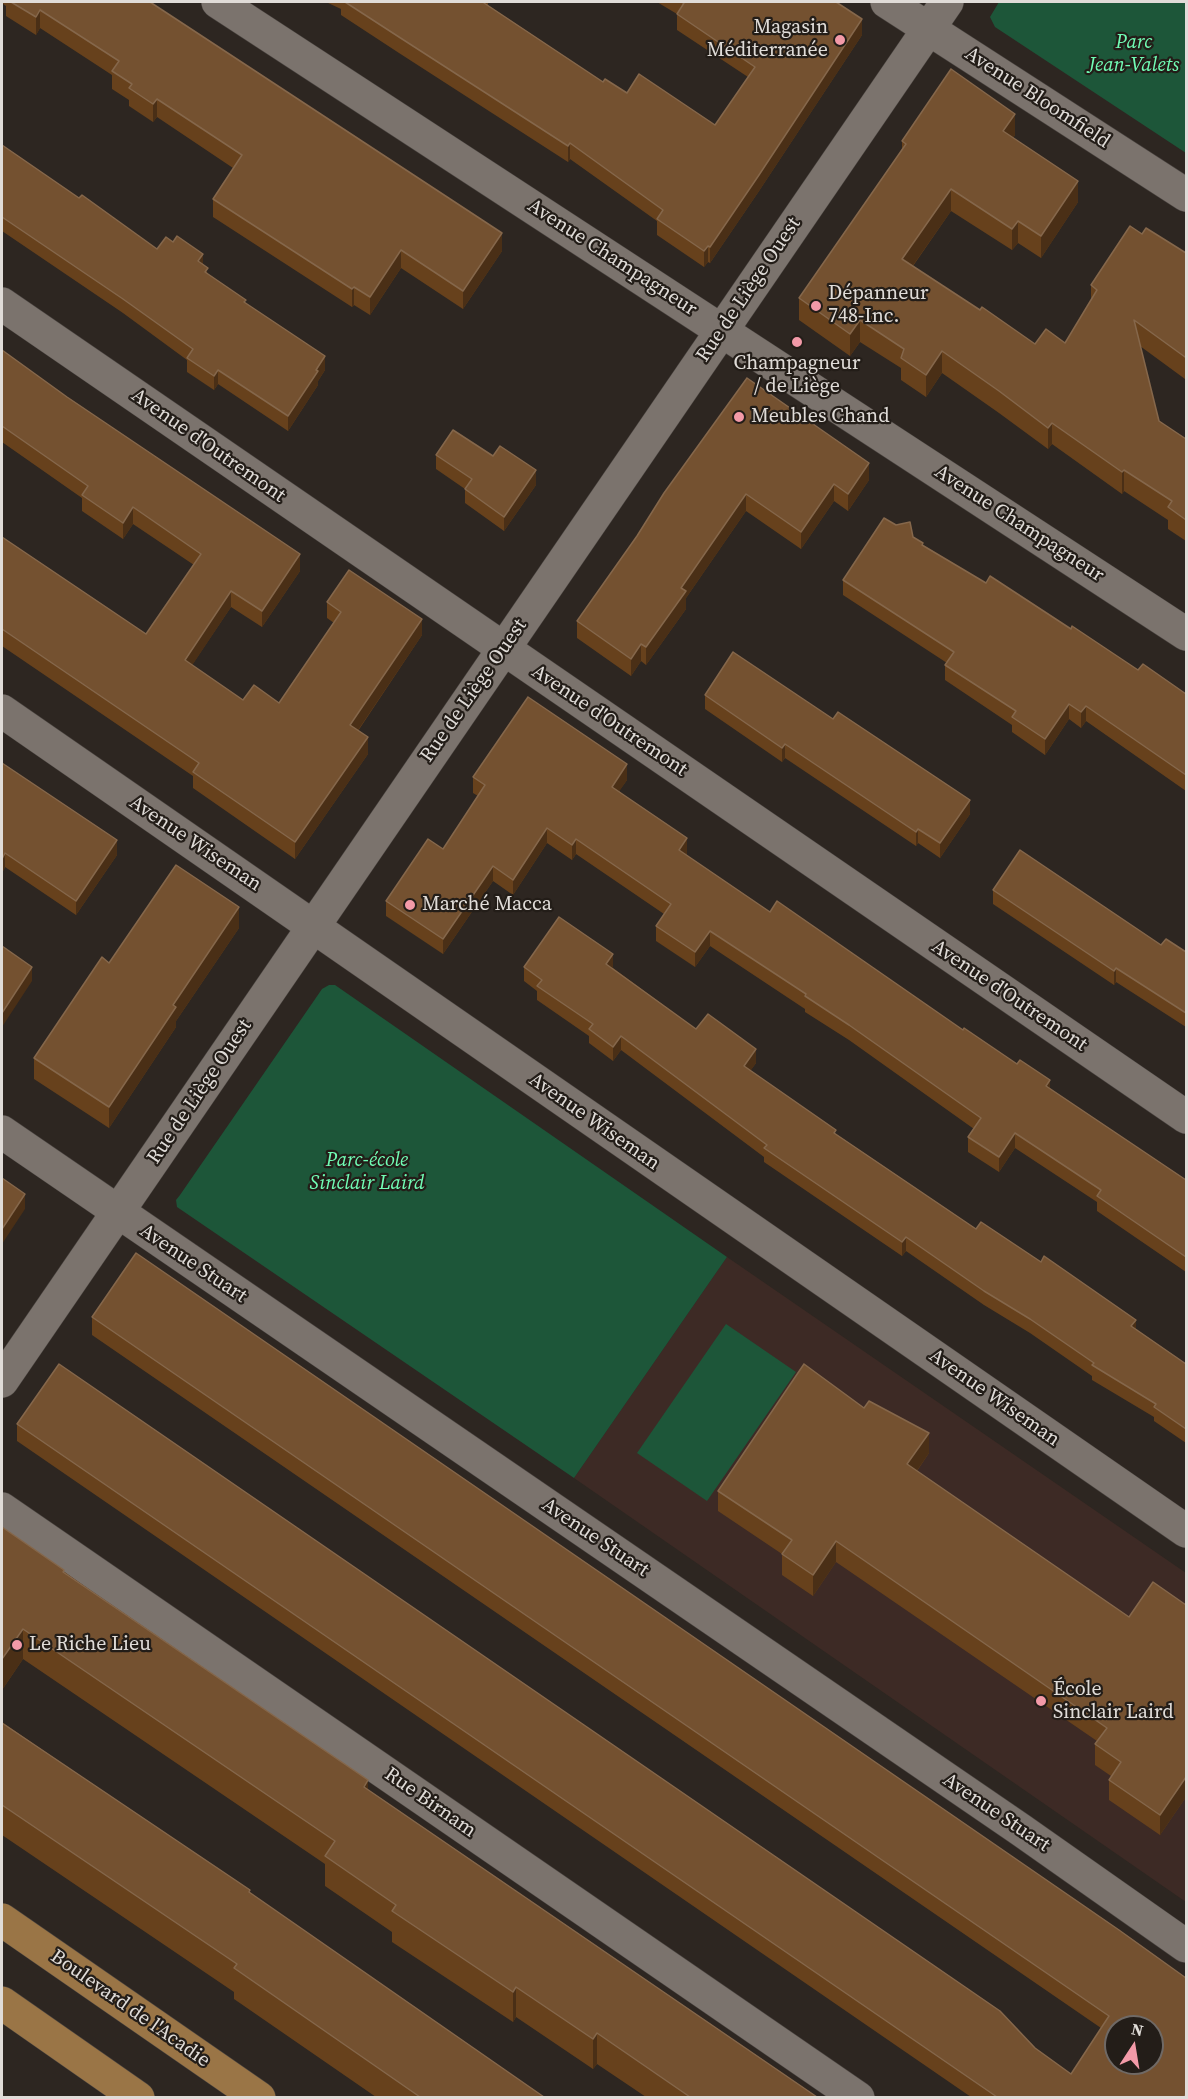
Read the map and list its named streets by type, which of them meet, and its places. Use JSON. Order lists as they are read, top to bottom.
{
  "streets": {
    "main road": ["Boulevard de l'Acadie"],
    "street": [
      "Avenue Bloomfield",
      "Avenue Champagneur",
      "Rue de Liège Ouest",
      "Avenue d'Outremont",
      "Avenue Wiseman",
      "Avenue Stuart",
      "Rue Birnam"
    ]
  },
  "crossings": [
    ["Avenue Bloomfield", "Rue de Liège Ouest"],
    ["Avenue Champagneur", "Rue de Liège Ouest"],
    ["Rue de Liège Ouest", "Avenue d'Outremont"],
    ["Rue de Liège Ouest", "Avenue Wiseman"],
    ["Rue de Liège Ouest", "Avenue Stuart"]
  ],
  "parks": ["Parc Jean-Valets", "Parc-école Sinclair Laird"],
  "places": [
    "Magasin Méditerranée",
    "Dépanneur 748-Inc.",
    "Champagneur / de Liège",
    "Meubles Chand",
    "Marché Macca",
    "Le Riche Lieu",
    "École Sinclair Laird"
  ],
  "north": "top"
}
